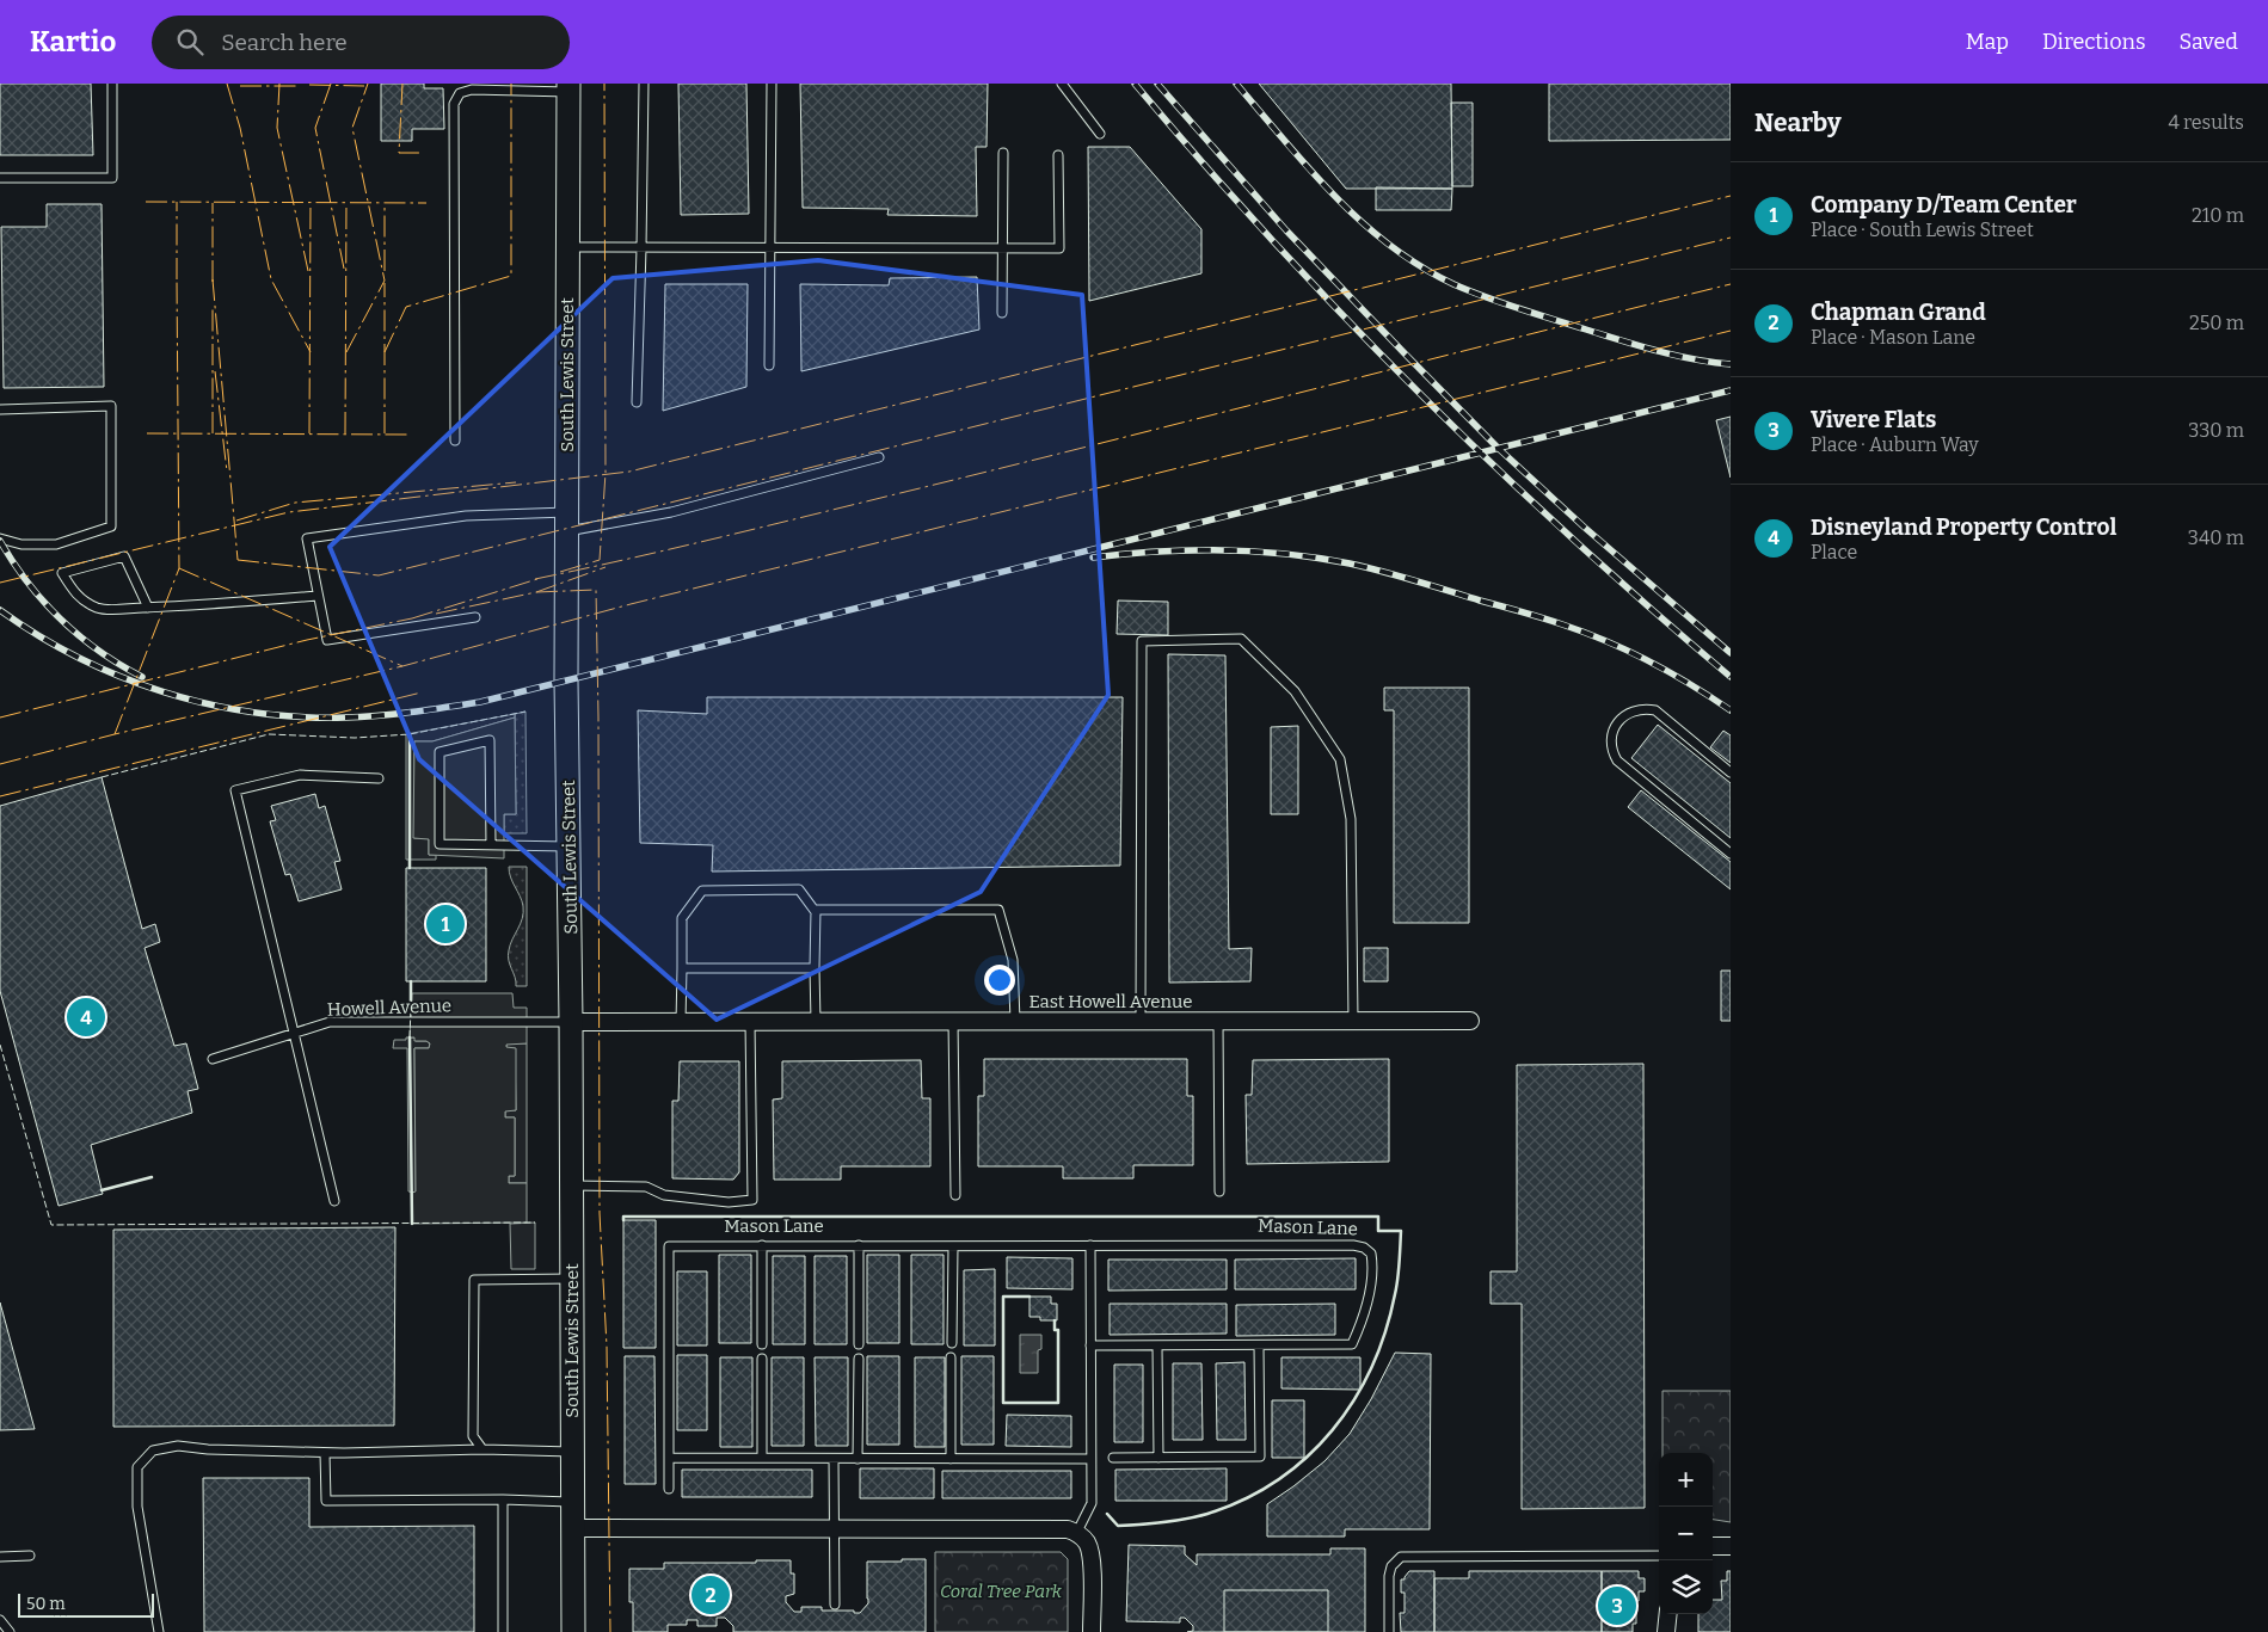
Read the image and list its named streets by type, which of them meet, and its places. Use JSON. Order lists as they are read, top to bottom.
{
  "streets": {
    "main road": ["South Lewis Street"],
    "street": ["East Howell Avenue"],
    "lane": ["Howell Avenue", "Mason Lane"]
  },
  "crossings": [
    ["South Lewis Street", "East Howell Avenue"],
    ["South Lewis Street", "Howell Avenue"],
    ["East Howell Avenue", "Howell Avenue"]
  ],
  "parks": ["Coral Tree Park"],
  "scale_bar": "50 m",
  "page": {
    "header": "Kartio",
    "search": "Search here",
    "nav": ["Map", "Directions", "Saved"],
    "heading": ["Nearby", "4 results"],
    "list": [
      {
        "mark": "1",
        "name": "Company D/Team Center",
        "note": "Place · South Lewis Street",
        "value": "210 m"
      },
      {
        "mark": "2",
        "name": "Chapman Grand",
        "note": "Place · Mason Lane",
        "value": "250 m"
      },
      {
        "mark": "3",
        "name": "Vivere Flats",
        "note": "Place · Auburn Way",
        "value": "330 m"
      },
      {
        "mark": "4",
        "name": "Disneyland Property Control",
        "note": "Place",
        "value": "340 m"
      }
    ],
    "pins": [
      "1",
      "4",
      "2",
      "3"
    ],
    "map_buttons": ["+", "−"],
    "scale": "50 m"
  }
}
